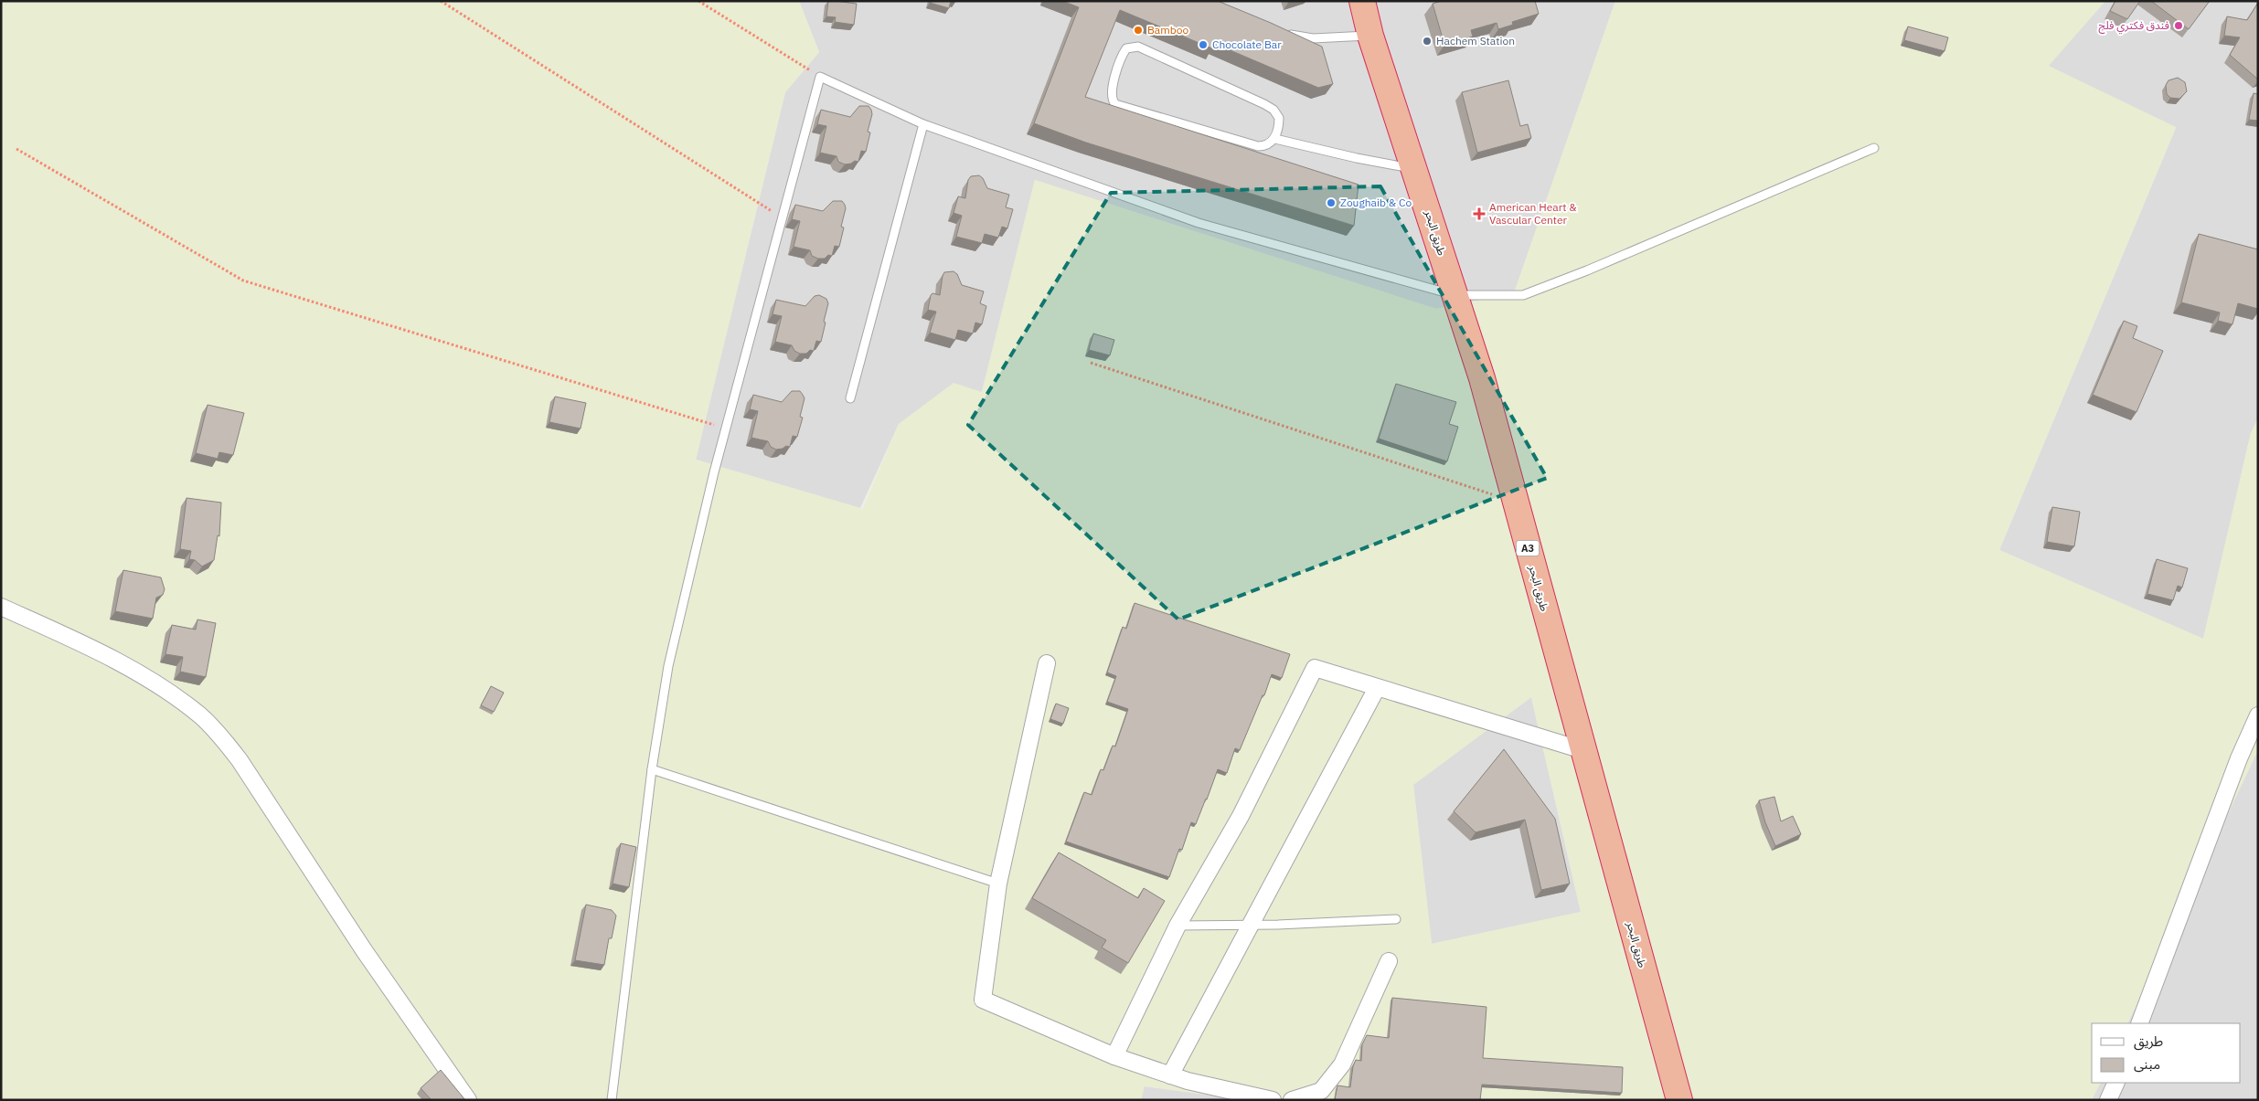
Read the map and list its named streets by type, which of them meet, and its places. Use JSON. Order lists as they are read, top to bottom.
{
  "streets": {
    "highway": ["طريق البحر", "A3"]
  },
  "places": {
    "other": [
      "فندق فكتري فلج",
      "Bamboo",
      "Hachem Station",
      "Chocolate Bar",
      "Zoughaib & Co"
    ],
    "health": ["American Heart & Vascular Center"]
  },
  "legend": ["طريق", "مبنى"]
}
